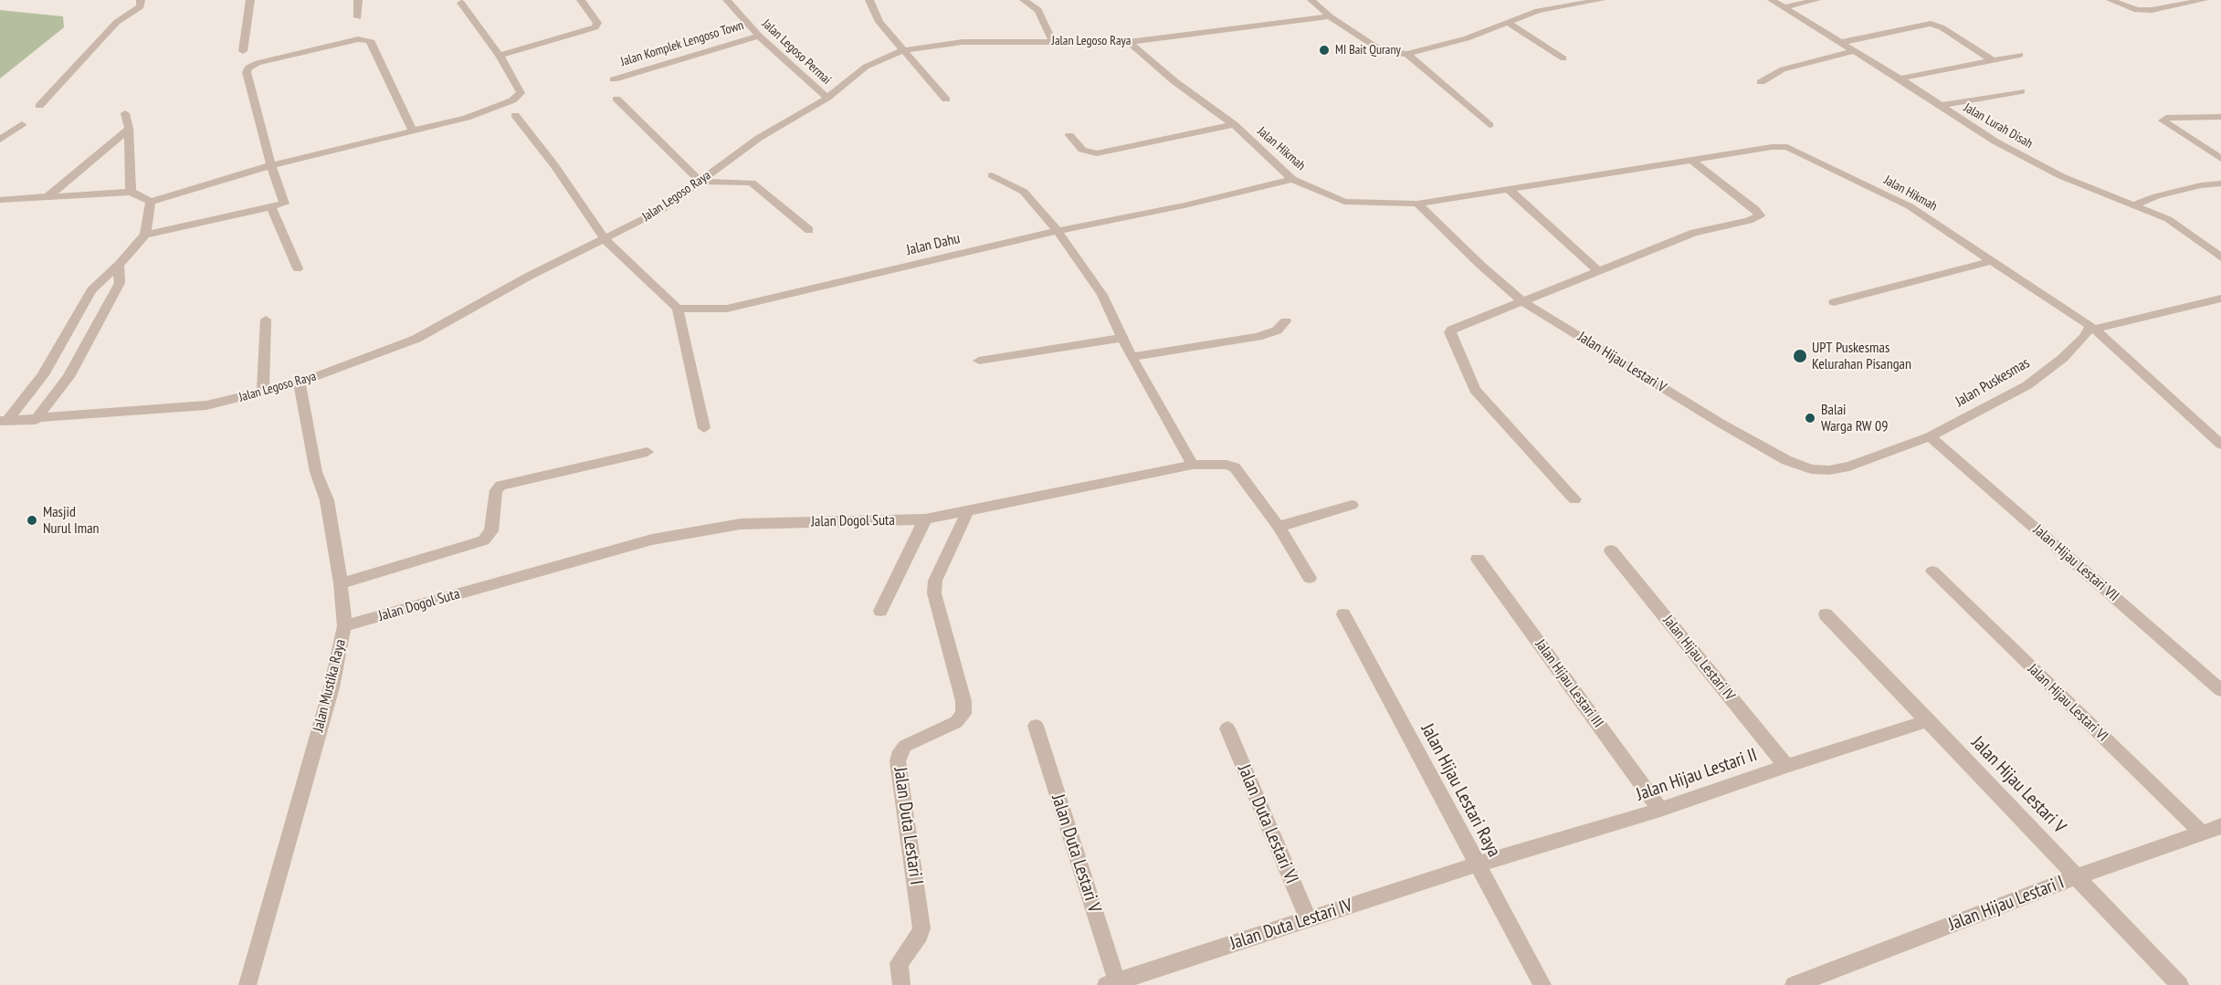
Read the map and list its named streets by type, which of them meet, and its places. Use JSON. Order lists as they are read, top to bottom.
{
  "streets": {
    "street": [
      "Jalan Legoso Raya",
      "Jalan Komplek Lengoso Town",
      "Jalan Legoso Permai",
      "Jalan Lurah Disah",
      "Jalan Hikmah",
      "Jalan Dahu",
      "Jalan Hijau Lestari V",
      "Jalan Puskesmas",
      "Jalan Dogol Suta",
      "Jalan Hijau Lestari VII",
      "Jalan Hijau Lestari IV",
      "Jalan Hijau Lestari III",
      "Jalan Mustika Raya",
      "Jalan Hijau Lestari VI",
      "Jalan Hijau Lestari II",
      "Jalan Hijau Lestari Raya",
      "Jalan Duta Lestari VI",
      "Jalan Duta Lestari I",
      "Jalan Duta Lestari V",
      "Jalan Hijau Lestari I",
      "Jalan Duta Lestari IV"
    ]
  },
  "crossings": [
    ["Jalan Legoso Raya", "Jalan Legoso Permai"],
    ["Jalan Legoso Raya", "Jalan Hikmah"],
    ["Jalan Legoso Raya", "Jalan Mustika Raya"],
    ["Jalan Komplek Lengoso Town", "Jalan Legoso Permai"],
    ["Jalan Hikmah", "Jalan Dahu"],
    ["Jalan Hikmah", "Jalan Hijau Lestari V"],
    ["Jalan Hikmah", "Jalan Puskesmas"],
    ["Jalan Hijau Lestari V", "Jalan Puskesmas"],
    ["Jalan Hijau Lestari V", "Jalan Hijau Lestari VII"],
    ["Jalan Hijau Lestari V", "Jalan Hijau Lestari II"],
    ["Jalan Hijau Lestari V", "Jalan Hijau Lestari I"],
    ["Jalan Puskesmas", "Jalan Hijau Lestari VII"],
    ["Jalan Dogol Suta", "Jalan Mustika Raya"],
    ["Jalan Dogol Suta", "Jalan Duta Lestari I"],
    ["Jalan Hijau Lestari IV", "Jalan Hijau Lestari II"],
    ["Jalan Hijau Lestari III", "Jalan Hijau Lestari II"],
    ["Jalan Hijau Lestari VI", "Jalan Hijau Lestari I"],
    ["Jalan Hijau Lestari II", "Jalan Hijau Lestari Raya"],
    ["Jalan Hijau Lestari II", "Jalan Duta Lestari IV"],
    ["Jalan Hijau Lestari Raya", "Jalan Duta Lestari IV"],
    ["Jalan Duta Lestari VI", "Jalan Duta Lestari IV"],
    ["Jalan Duta Lestari V", "Jalan Duta Lestari IV"]
  ],
  "places": [
    "MI Bait Qurany",
    "UPT Puskesmas Kelurahan Pisangan",
    "Balai Warga RW 09",
    "Masjid Nurul Iman"
  ]
}
